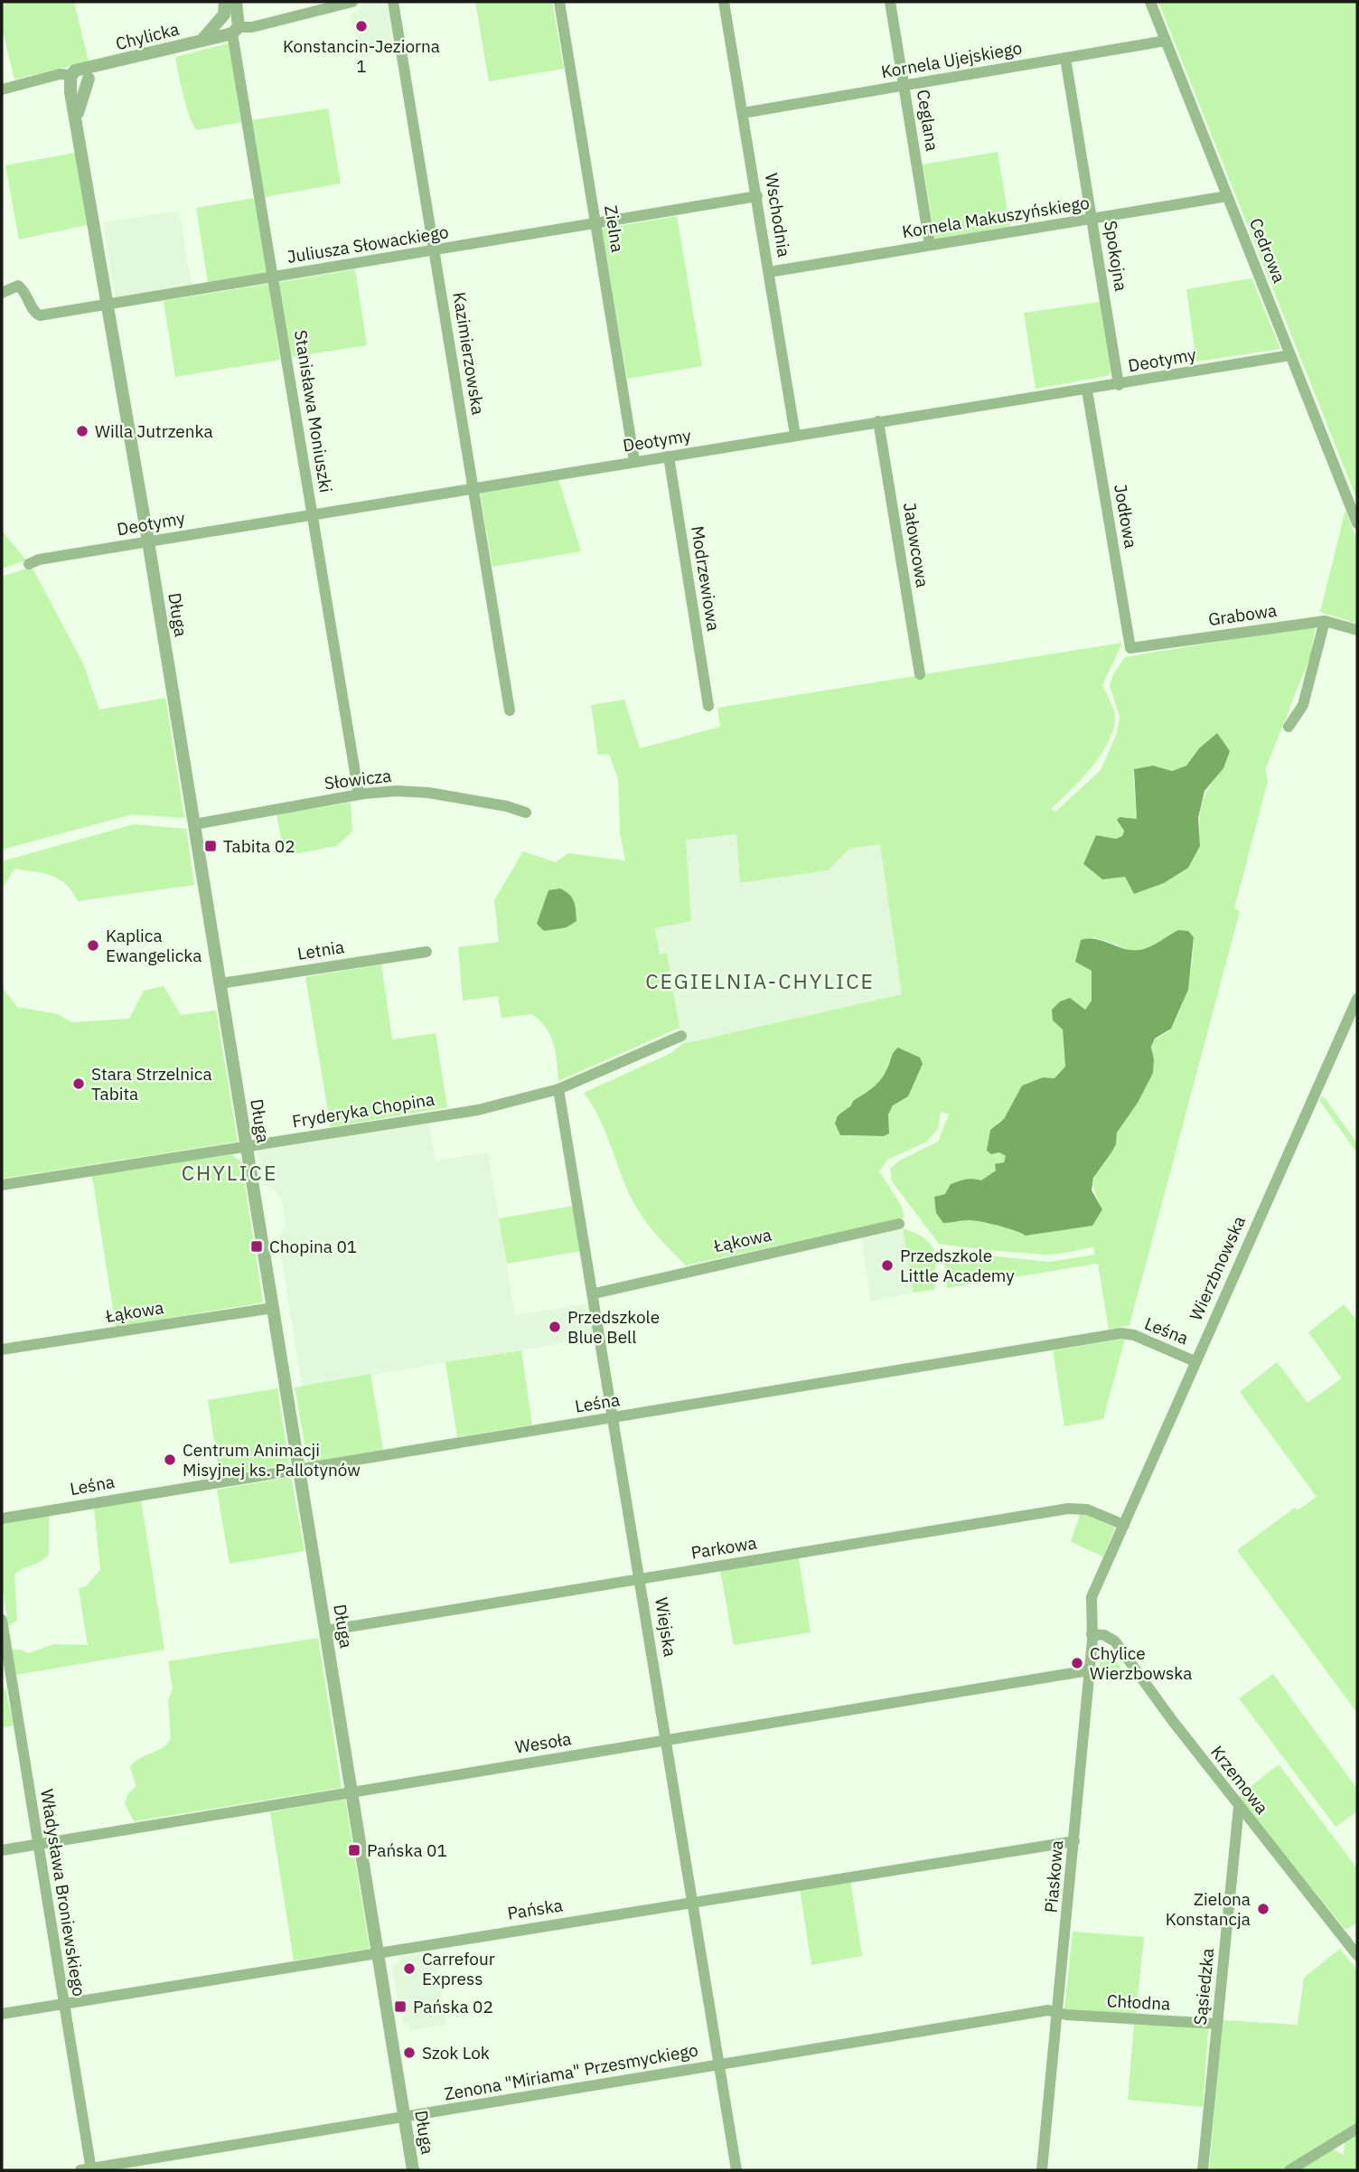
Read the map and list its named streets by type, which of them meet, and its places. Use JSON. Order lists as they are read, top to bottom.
{
  "streets": {
    "street": [
      "Chylicka",
      "Kornela Ujejskiego",
      "Ceglana",
      "Wschodnia",
      "Kornela Makuszyńskiego",
      "Zielna",
      "Juliusza Słowackiego",
      "Cedrowa",
      "Spokojna",
      "Kazimierzowska",
      "Deotymy",
      "Stanisława Moniuszki",
      "Jodłowa",
      "Jałowcowa",
      "Modrzewiowa",
      "Długa",
      "Grabowa",
      "Słowicza",
      "Letnia",
      "Fryderyka Chopina",
      "Łąkowa",
      "Wierzbnowska",
      "Leśna",
      "Parkowa",
      "Wiejska",
      "Wesoła",
      "Krzemowa",
      "Piaskowa",
      "Władysława Broniewskiego",
      "Pańska",
      "Sąsiedzka",
      "Chłodna",
      "Zenona \"Miriama\" Przesmyckiego"
    ]
  },
  "crossings": [
    ["Chylicka", "Stanisława Moniuszki"],
    ["Chylicka", "Długa"],
    ["Kornela Ujejskiego", "Ceglana"],
    ["Kornela Ujejskiego", "Wschodnia"],
    ["Kornela Ujejskiego", "Cedrowa"],
    ["Kornela Ujejskiego", "Spokojna"],
    ["Ceglana", "Kornela Makuszyńskiego"],
    ["Wschodnia", "Kornela Makuszyńskiego"],
    ["Wschodnia", "Juliusza Słowackiego"],
    ["Wschodnia", "Deotymy"],
    ["Kornela Makuszyńskiego", "Cedrowa"],
    ["Kornela Makuszyńskiego", "Spokojna"],
    ["Zielna", "Juliusza Słowackiego"],
    ["Zielna", "Deotymy"],
    ["Juliusza Słowackiego", "Kazimierzowska"],
    ["Juliusza Słowackiego", "Stanisława Moniuszki"],
    ["Juliusza Słowackiego", "Długa"],
    ["Cedrowa", "Deotymy"],
    ["Spokojna", "Deotymy"],
    ["Kazimierzowska", "Deotymy"],
    ["Deotymy", "Stanisława Moniuszki"],
    ["Deotymy", "Jodłowa"],
    ["Deotymy", "Jałowcowa"],
    ["Deotymy", "Modrzewiowa"],
    ["Deotymy", "Długa"],
    ["Stanisława Moniuszki", "Słowicza"],
    ["Jodłowa", "Grabowa"],
    ["Długa", "Słowicza"],
    ["Długa", "Letnia"],
    ["Długa", "Fryderyka Chopina"],
    ["Długa", "Łąkowa"],
    ["Długa", "Leśna"],
    ["Długa", "Parkowa"],
    ["Długa", "Wesoła"],
    ["Długa", "Pańska"],
    ["Długa", "Zenona \"Miriama\" Przesmyckiego"],
    ["Fryderyka Chopina", "Wiejska"],
    ["Łąkowa", "Wiejska"],
    ["Wierzbnowska", "Leśna"],
    ["Wierzbnowska", "Parkowa"],
    ["Wierzbnowska", "Piaskowa"],
    ["Leśna", "Wiejska"],
    ["Parkowa", "Wiejska"],
    ["Wiejska", "Wesoła"],
    ["Wiejska", "Pańska"],
    ["Wiejska", "Zenona \"Miriama\" Przesmyckiego"],
    ["Wesoła", "Piaskowa"],
    ["Wesoła", "Władysława Broniewskiego"],
    ["Krzemowa", "Piaskowa"],
    ["Krzemowa", "Sąsiedzka"],
    ["Piaskowa", "Pańska"],
    ["Piaskowa", "Chłodna"],
    ["Piaskowa", "Zenona \"Miriama\" Przesmyckiego"],
    ["Władysława Broniewskiego", "Pańska"],
    ["Władysława Broniewskiego", "Zenona \"Miriama\" Przesmyckiego"],
    ["Sąsiedzka", "Chłodna"],
    ["Chłodna", "Zenona \"Miriama\" Przesmyckiego"]
  ],
  "districts": ["CEGIELNIA-CHYLICE", "CHYLICE"],
  "places": {
    "other": [
      "Konstancin-Jeziorna 1",
      "Willa Jutrzenka",
      "Kaplica Ewangelicka",
      "Stara Strzelnica Tabita",
      "Przedszkole Little Academy",
      "Przedszkole Blue Bell",
      "Centrum Animacji Misyjnej ks. Pallotynów",
      "Chylice Wierzbowska",
      "Zielona Konstancja",
      "Carrefour Express",
      "Szok Lok"
    ],
    "transit": [
      "Tabita 02",
      "Chopina 01",
      "Pańska 01",
      "Pańska 02"
    ]
  }
}
